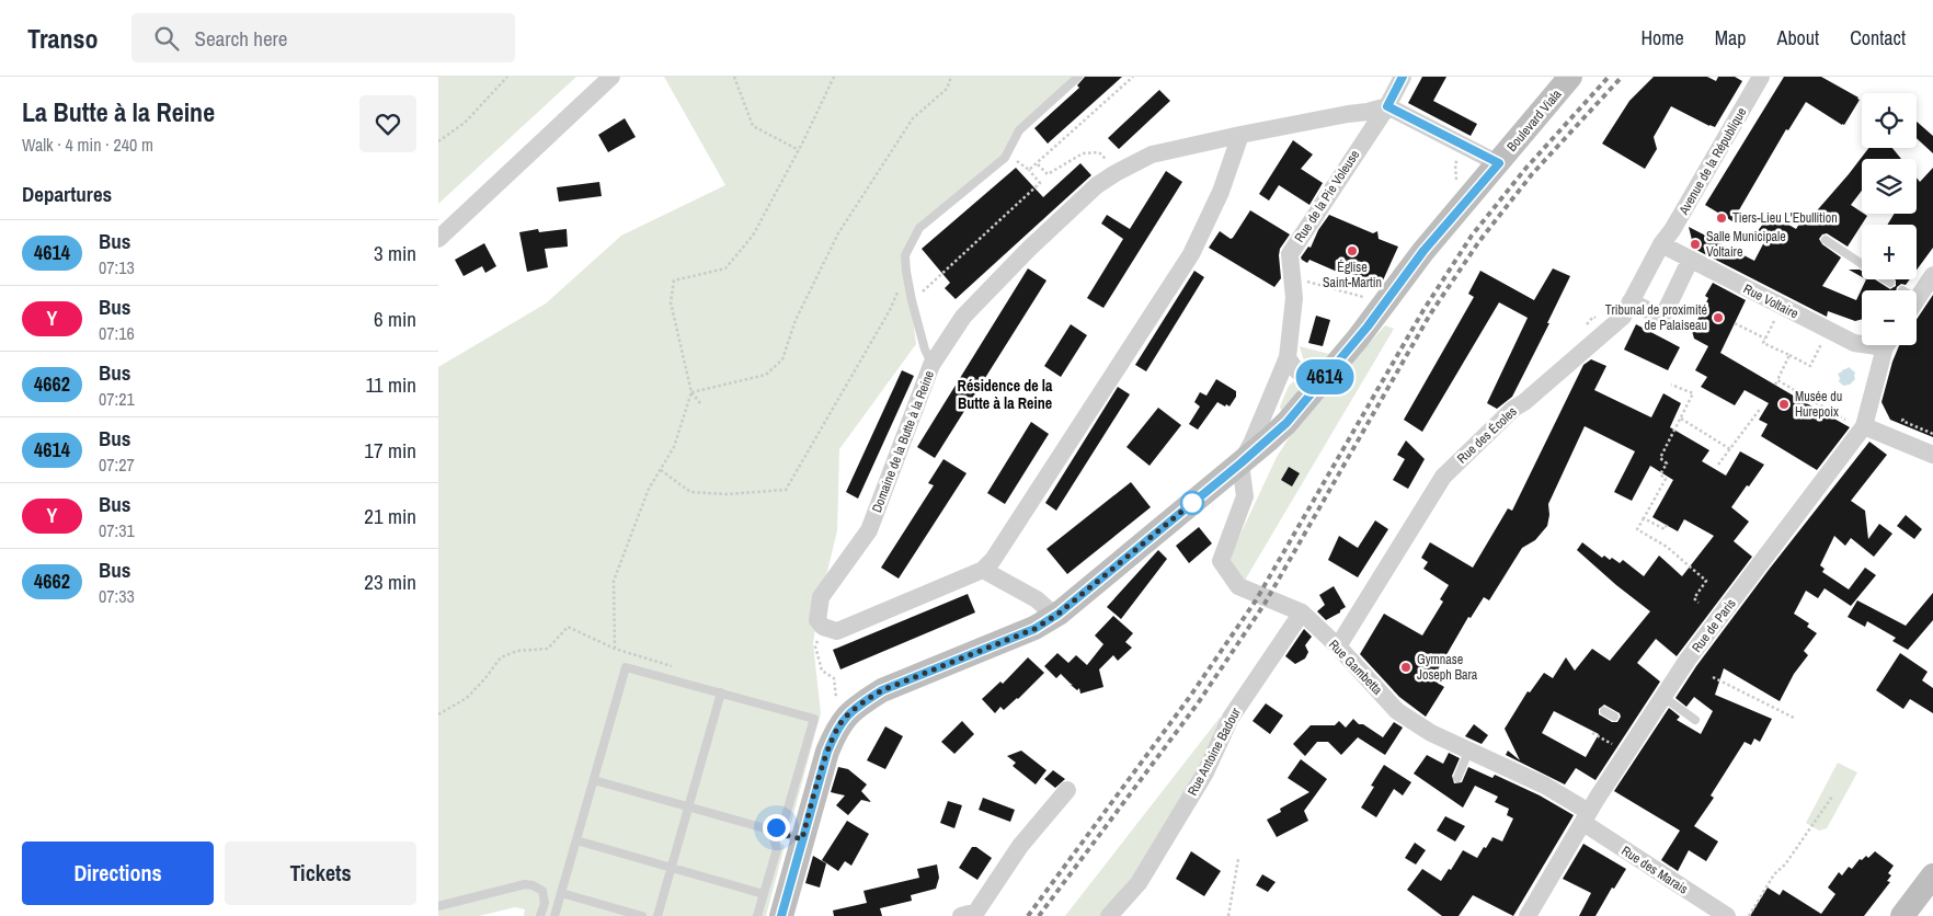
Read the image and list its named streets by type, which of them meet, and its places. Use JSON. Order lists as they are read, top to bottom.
{
  "streets": {
    "street": [
      "Boulevard Viala",
      "Avenue de la République",
      "Rue de la Pie Voleuse",
      "Rue Voltaire",
      "Rue des Écoles",
      "Domaine de la Butte à la Reine",
      "Rue de Paris",
      "Rue Gambetta",
      "Rue Antoine Badour",
      "Rue des Marais"
    ]
  },
  "crossings": [
    ["Boulevard Viala", "Rue de la Pie Voleuse"],
    ["Boulevard Viala", "Rue Gambetta"],
    ["Avenue de la République", "Rue Voltaire"],
    ["Avenue de la République", "Rue des Écoles"],
    ["Rue de la Pie Voleuse", "Domaine de la Butte à la Reine"],
    ["Rue de la Pie Voleuse", "Rue Gambetta"],
    ["Rue Voltaire", "Rue des Écoles"],
    ["Rue des Écoles", "Rue Gambetta"],
    ["Rue de Paris", "Rue Gambetta"],
    ["Rue de Paris", "Rue des Marais"],
    ["Rue Gambetta", "Rue Antoine Badour"],
    ["Rue Gambetta", "Rue des Marais"]
  ],
  "districts": ["Résidence de la Butte à la Reine"],
  "places": [
    "Tiers-Lieu L'Ebullition",
    "Salle Municipale Voltaire",
    "Église Saint-Martin",
    "Tribunal de proximité de Palaiseau",
    "Musée du Hurepoix",
    "Gymnase Joseph Bara"
  ],
  "lines": ["bus line 4614"],
  "page": {
    "header": "Transo",
    "search": "Search here",
    "nav": [
      "Home",
      "Map",
      "About",
      "Contact"
    ],
    "heading": [
      ["La Butte à la Reine", "Walk · 4 min · 240 m"],
      "Departures"
    ],
    "on_map": "4614",
    "map_buttons": ["+", "−"],
    "list": [
      {
        "mark": "4614",
        "name": "Bus",
        "note": "07:13",
        "value": "3 min"
      },
      {
        "mark": "Y",
        "name": "Bus",
        "note": "07:16",
        "value": "6 min"
      },
      {
        "mark": "4662",
        "name": "Bus",
        "note": "07:21",
        "value": "11 min"
      },
      {
        "mark": "4614",
        "name": "Bus",
        "note": "07:27",
        "value": "17 min"
      },
      {
        "mark": "Y",
        "name": "Bus",
        "note": "07:31",
        "value": "21 min"
      },
      {
        "mark": "4662",
        "name": "Bus",
        "note": "07:33",
        "value": "23 min"
      }
    ],
    "buttons": ["Directions", "Tickets"]
  }
}
